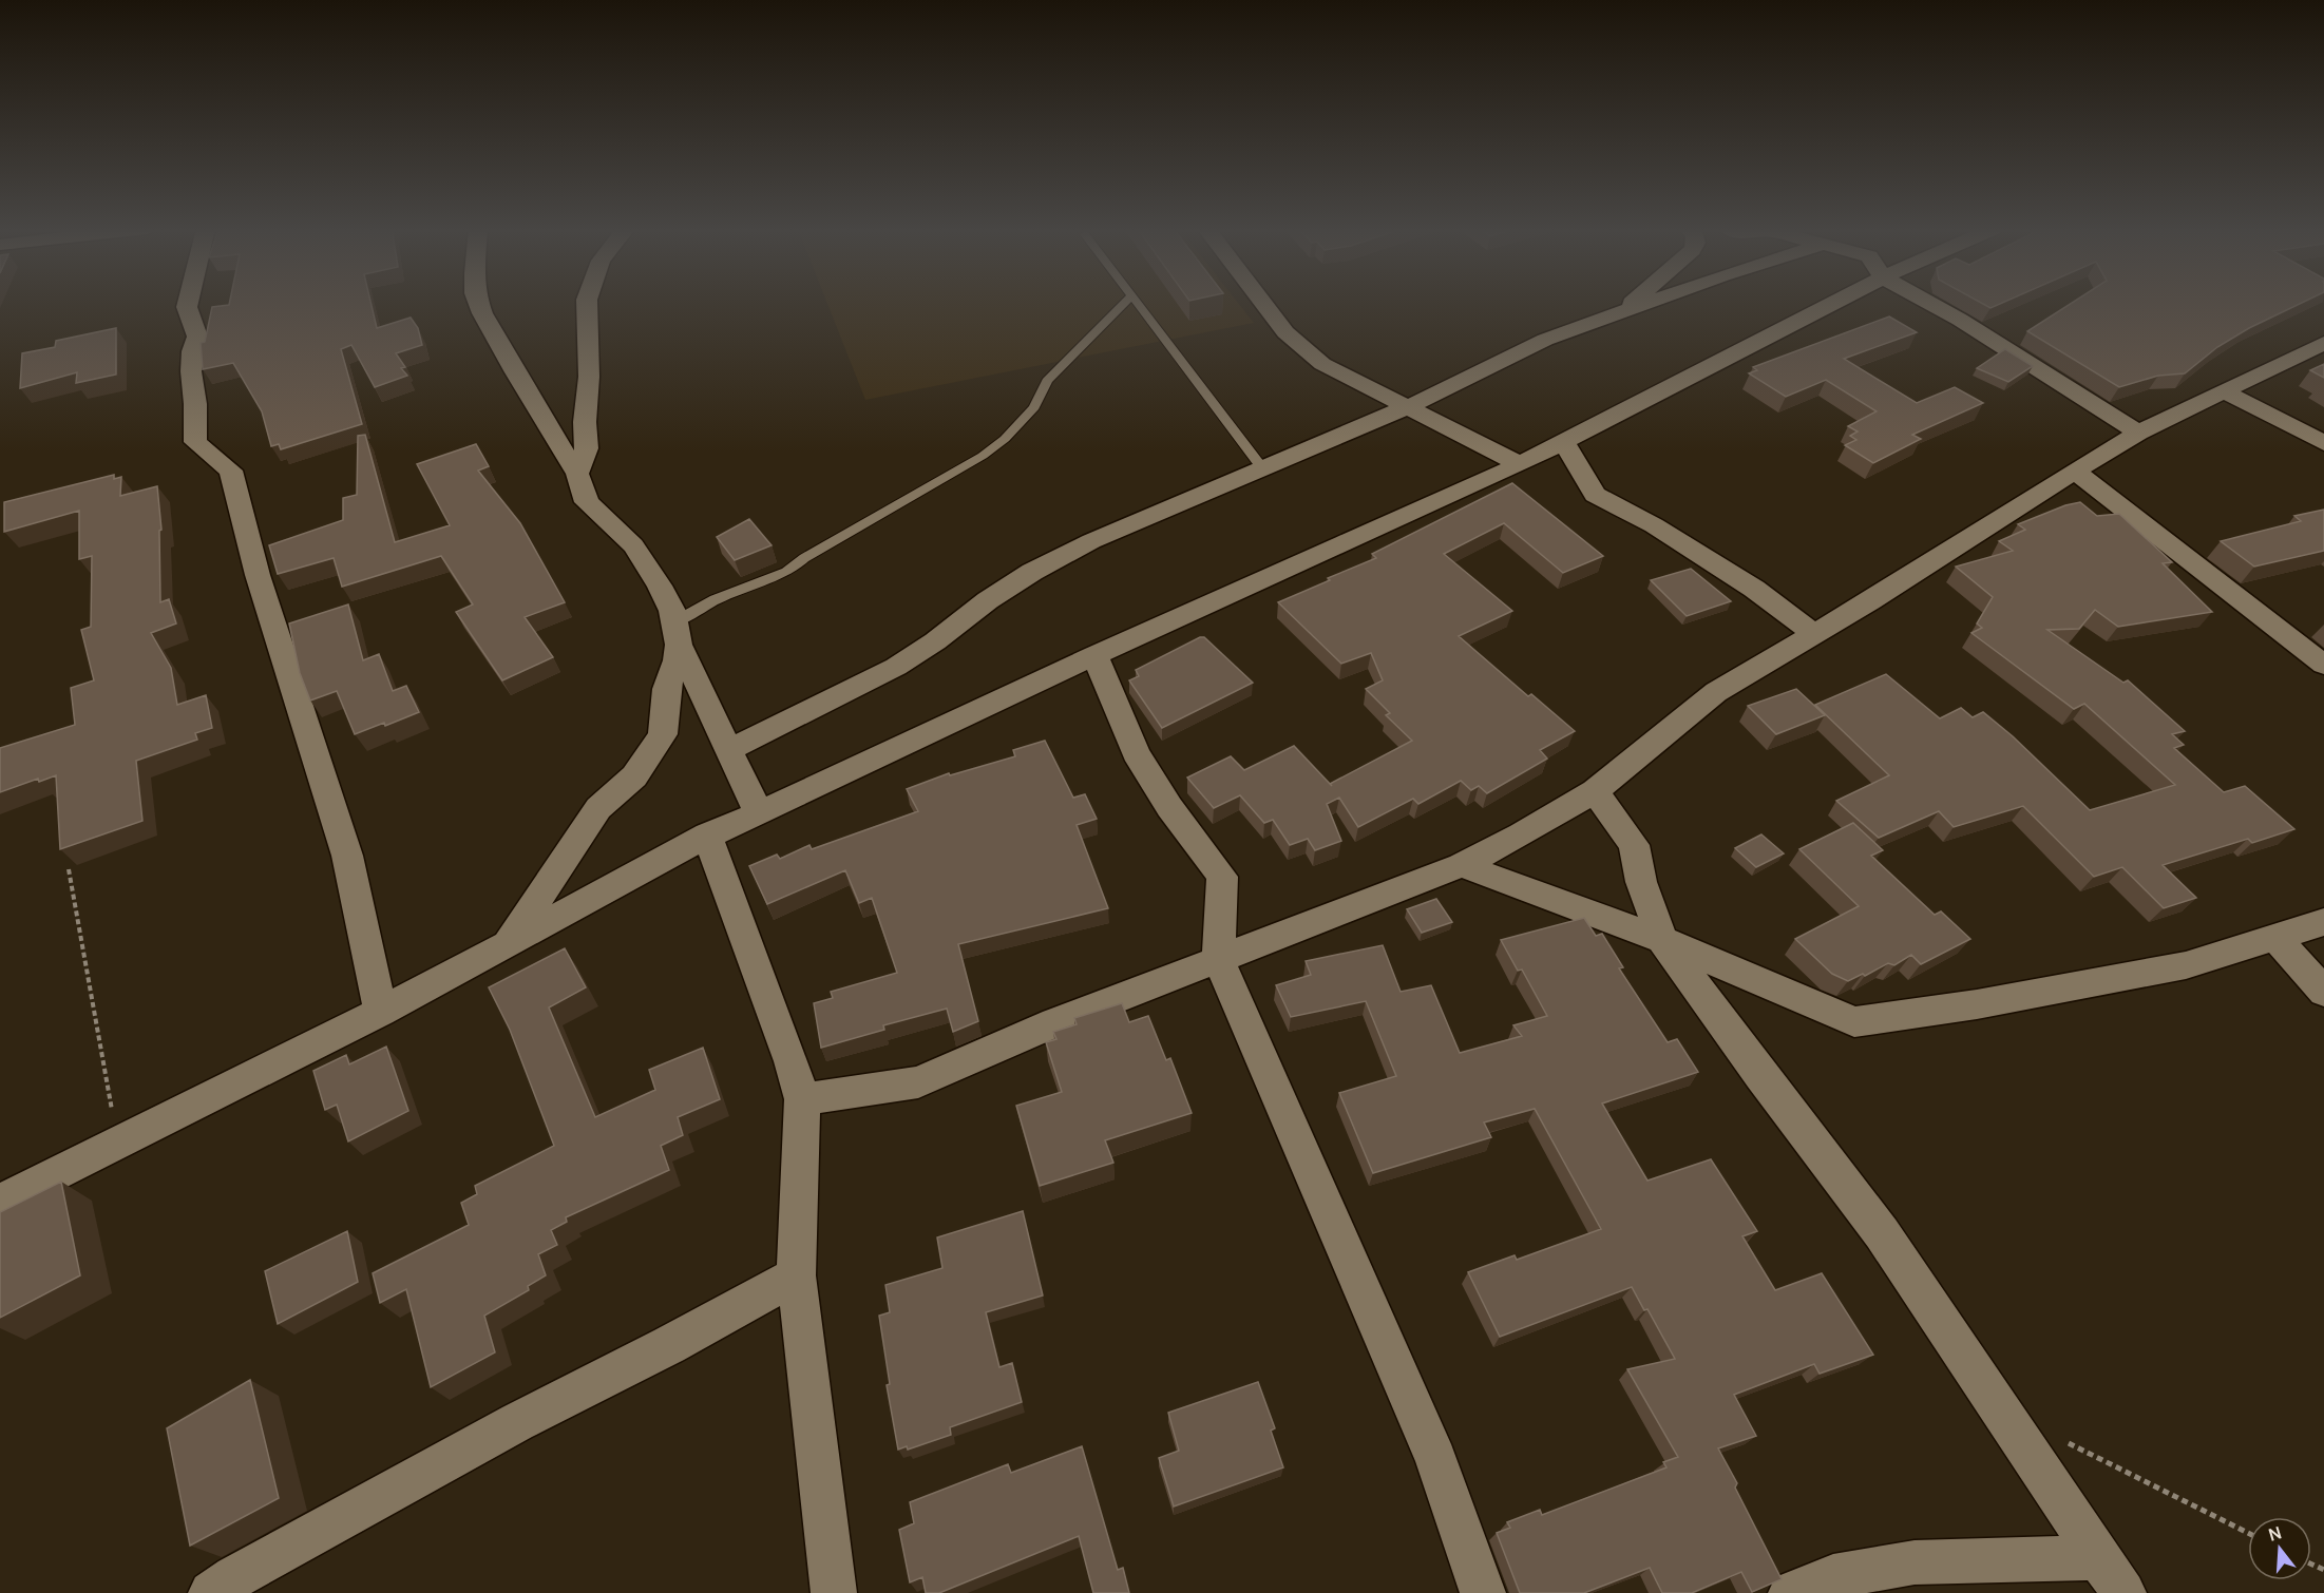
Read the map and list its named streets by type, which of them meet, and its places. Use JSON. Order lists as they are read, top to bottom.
{
  "north": "top"
}
